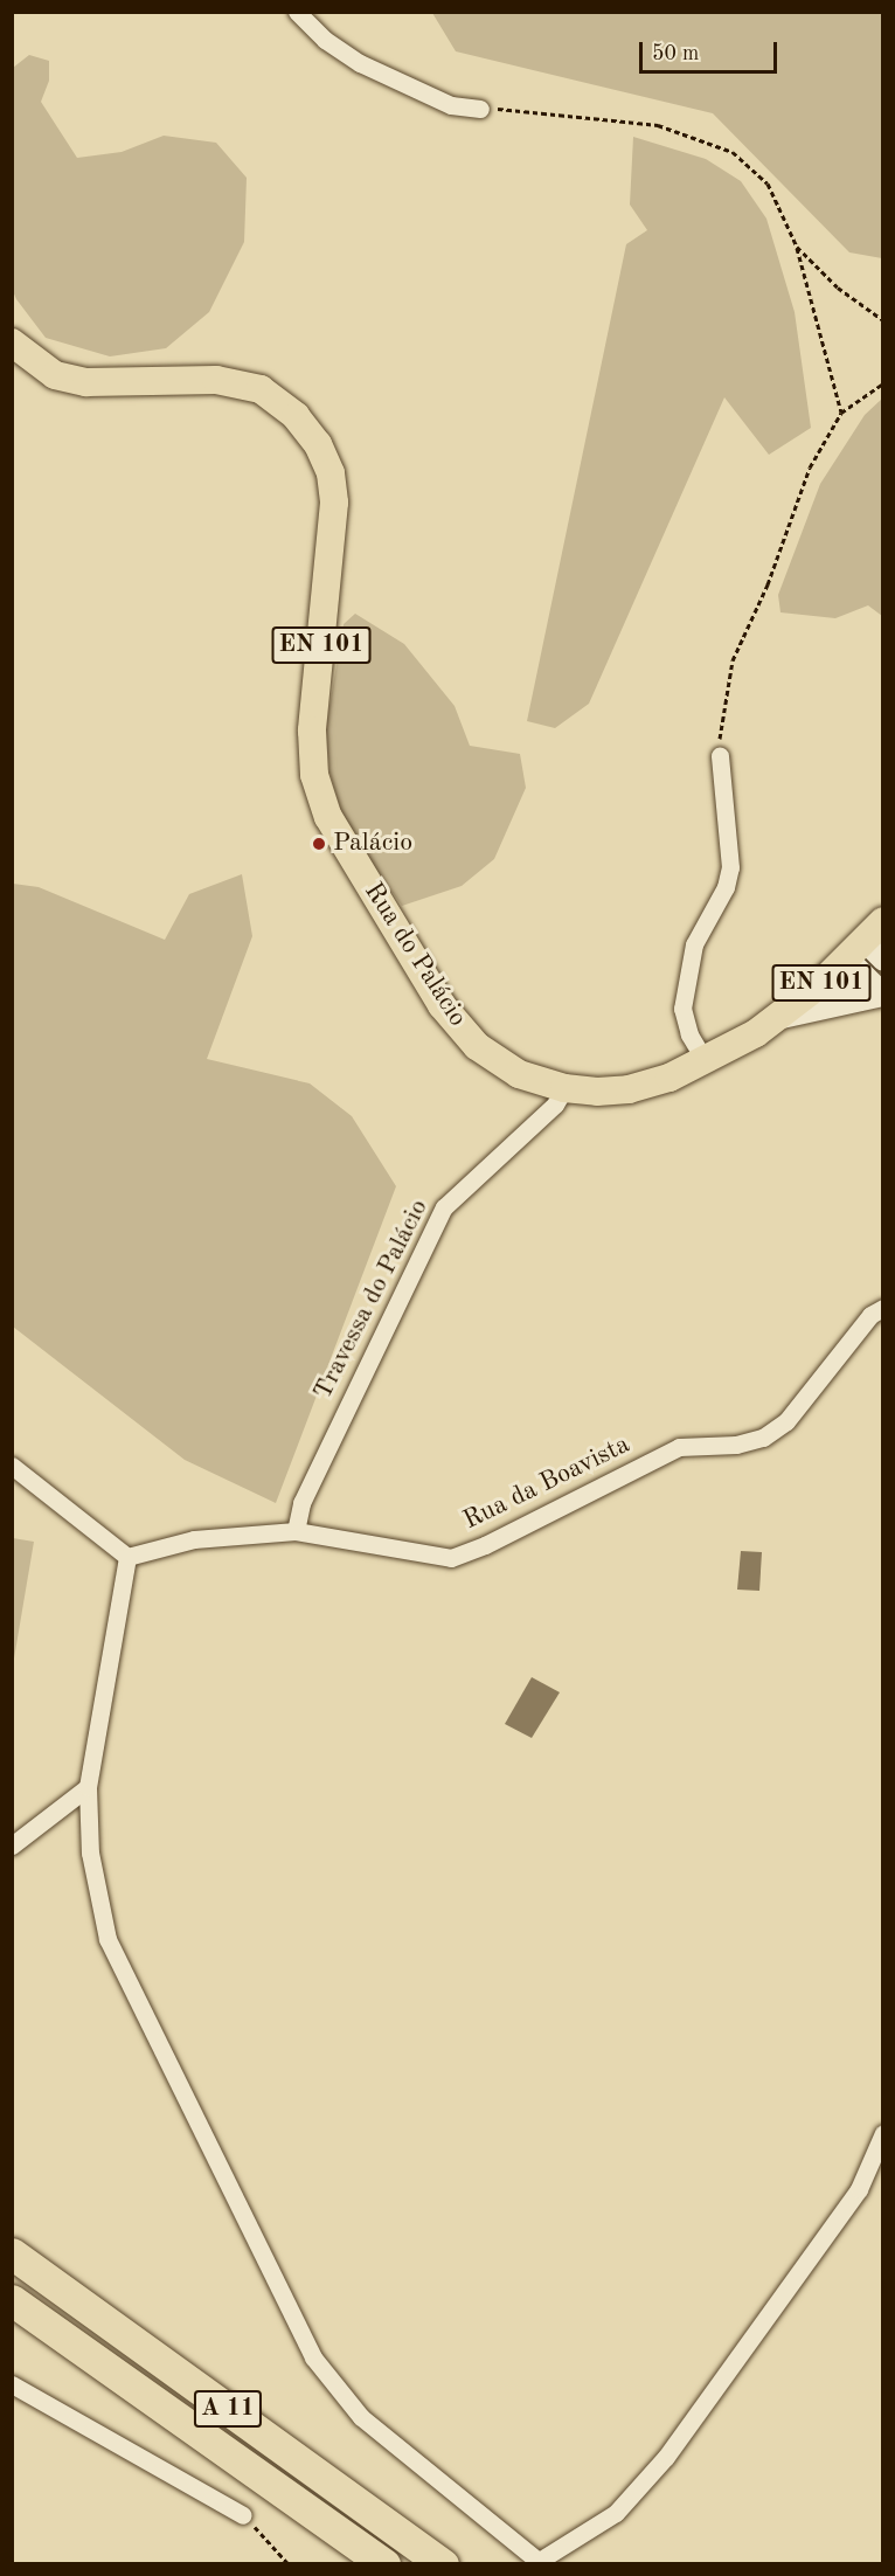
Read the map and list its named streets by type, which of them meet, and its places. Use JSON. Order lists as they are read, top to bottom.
{
  "streets": {
    "highway": ["A 11"],
    "main road": ["EN 101", "Rua do Palácio"],
    "street": ["Travessa do Palácio", "Rua da Boavista"]
  },
  "crossings": [
    ["EN 101", "Rua do Palácio"],
    ["EN 101", "Travessa do Palácio"],
    ["Rua do Palácio", "Travessa do Palácio"],
    ["Travessa do Palácio", "Rua da Boavista"]
  ],
  "places": ["Palácio"],
  "scale_bar": "50 m"
}
